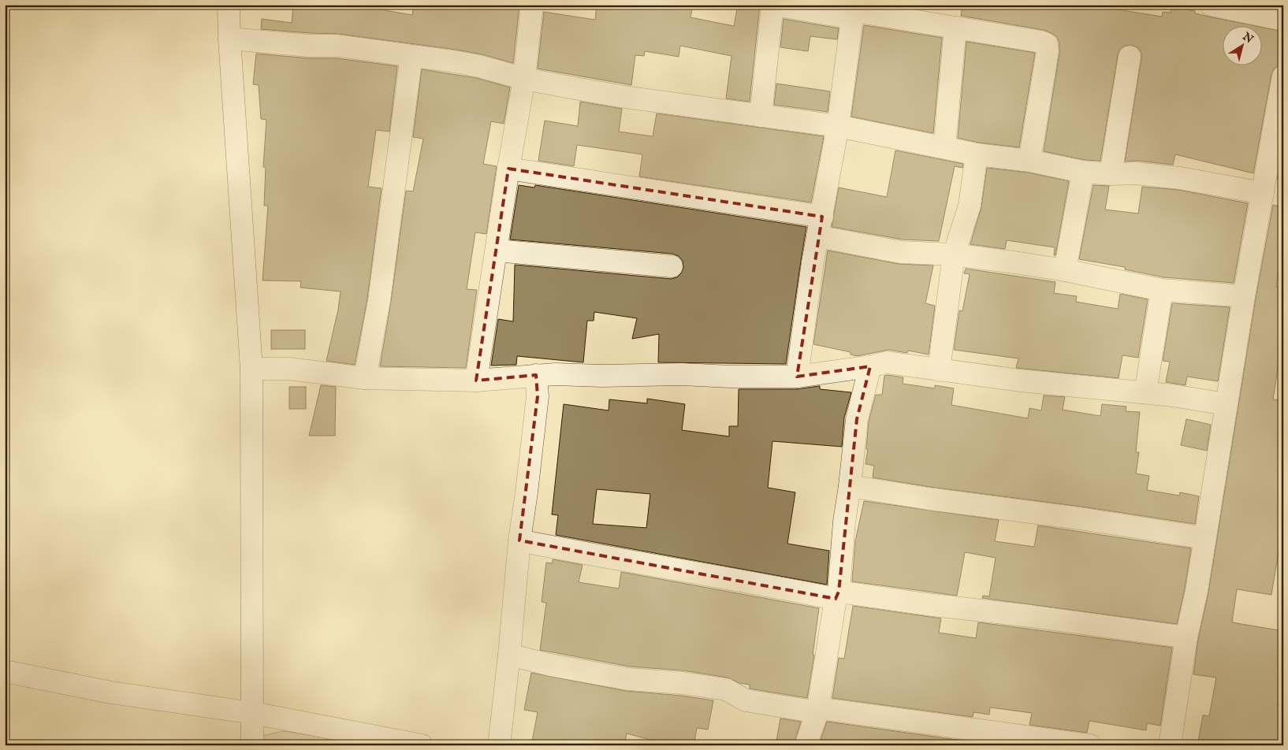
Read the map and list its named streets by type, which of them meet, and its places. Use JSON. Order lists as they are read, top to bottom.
{
  "north": "top right"
}
